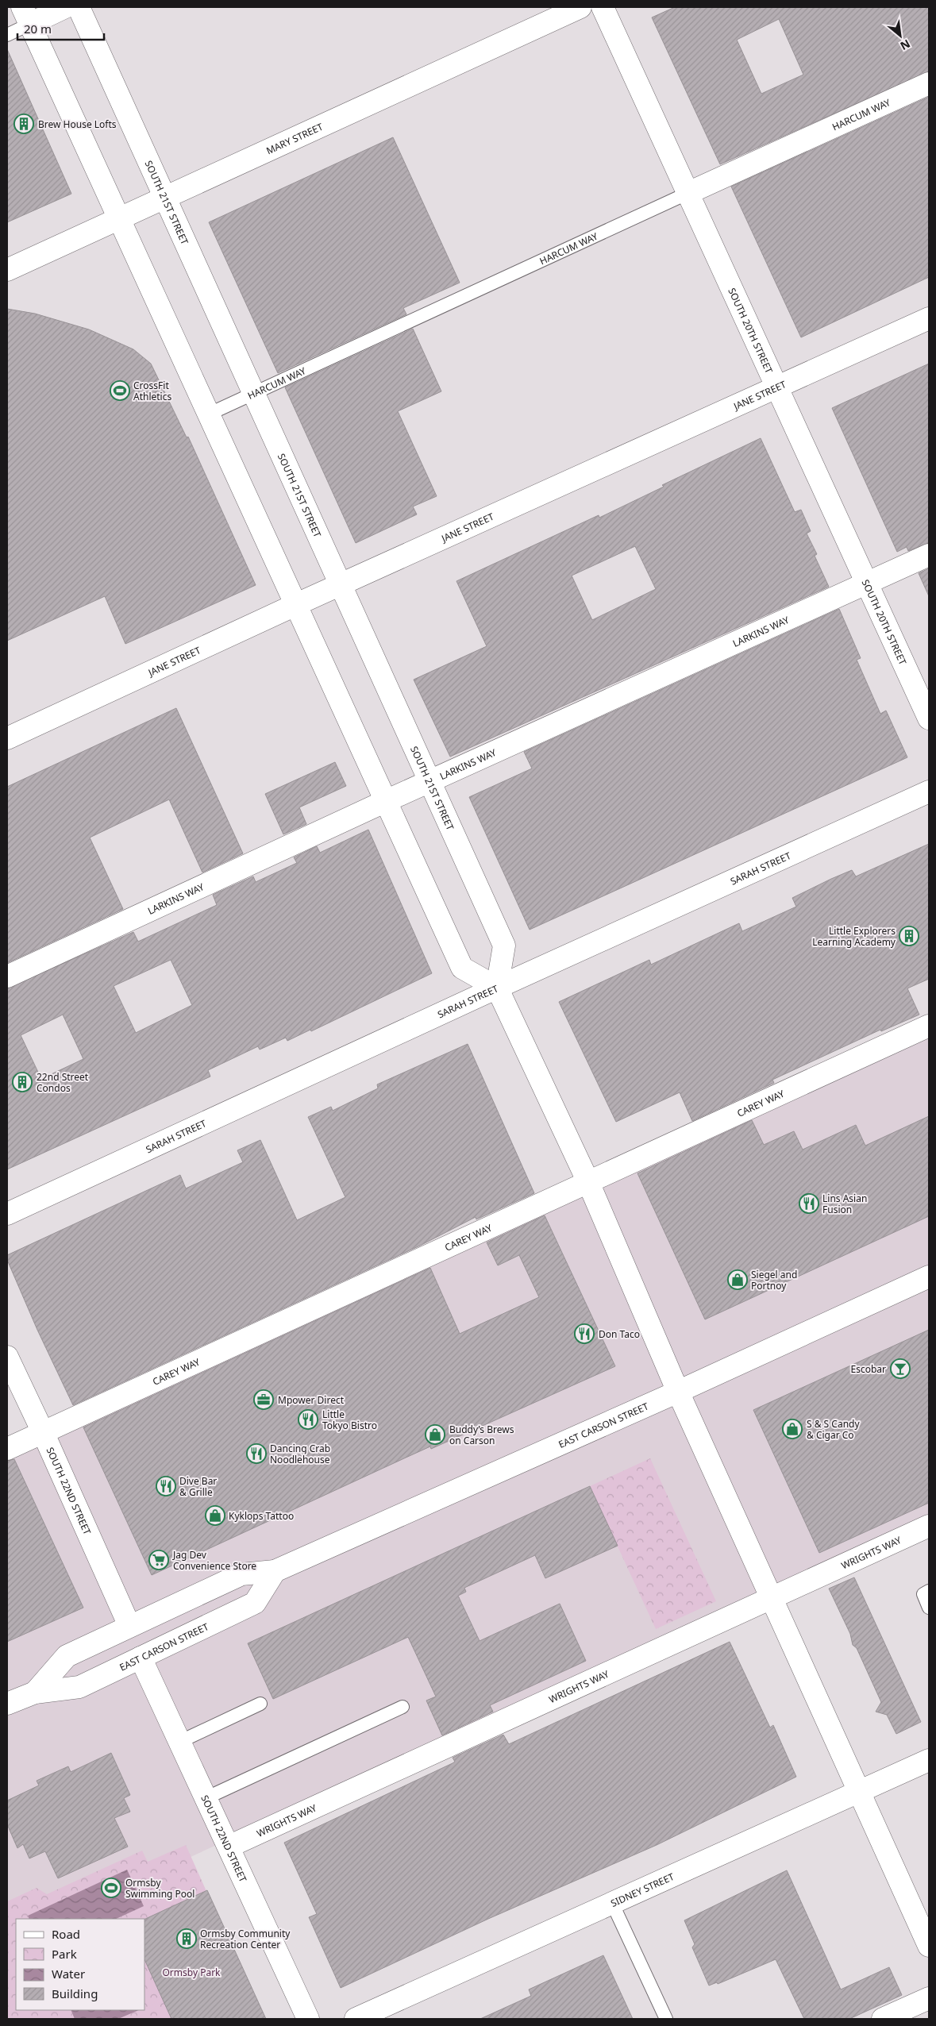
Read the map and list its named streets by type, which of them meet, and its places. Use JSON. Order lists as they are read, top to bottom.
{
  "streets": {
    "street": [
      "HARCUM WAY",
      "MARY STREET",
      "SOUTH 21ST STREET",
      "SOUTH 20TH STREET",
      "JANE STREET",
      "LARKINS WAY",
      "SARAH STREET",
      "CAREY WAY",
      "EAST CARSON STREET",
      "SOUTH 22ND STREET",
      "WRIGHTS WAY",
      "SIDNEY STREET"
    ]
  },
  "crossings": [
    ["HARCUM WAY", "SOUTH 21ST STREET"],
    ["HARCUM WAY", "SOUTH 20TH STREET"],
    ["MARY STREET", "SOUTH 21ST STREET"],
    ["SOUTH 21ST STREET", "JANE STREET"],
    ["SOUTH 21ST STREET", "LARKINS WAY"],
    ["SOUTH 21ST STREET", "SARAH STREET"],
    ["SOUTH 20TH STREET", "JANE STREET"],
    ["SOUTH 20TH STREET", "LARKINS WAY"],
    ["CAREY WAY", "SOUTH 22ND STREET"],
    ["EAST CARSON STREET", "SOUTH 22ND STREET"],
    ["SOUTH 22ND STREET", "WRIGHTS WAY"]
  ],
  "parks": ["Ormsby Park"],
  "places": {
    "building": [
      "Brew House Lofts",
      "Little Explorers Learning Academy",
      "22nd Street Condos",
      "Ormsby Community Recreation Center"
    ],
    "sports": ["CrossFit Athletics", "Ormsby Swimming Pool"],
    "restaurant": [
      "Lins Asian Fusion",
      "Don Taco",
      "Little Tokyo Bistro",
      "Dancing Crab Noodlehouse",
      "Dive Bar & Grille"
    ],
    "shop": [
      "Siegel and Portnoy",
      "S & S Candy & Cigar Co",
      "Buddy’s Brews on Carson",
      "Kyklops Tattoo"
    ],
    "bar": ["Escobar"],
    "office": ["Mpower Direct"],
    "supermarket": ["Jag Dev Convenience Store"]
  },
  "legend": [
    "Road",
    "Park",
    "Water",
    "Building"
  ],
  "scale_bar": "20 m",
  "north": "bottom right"
}
